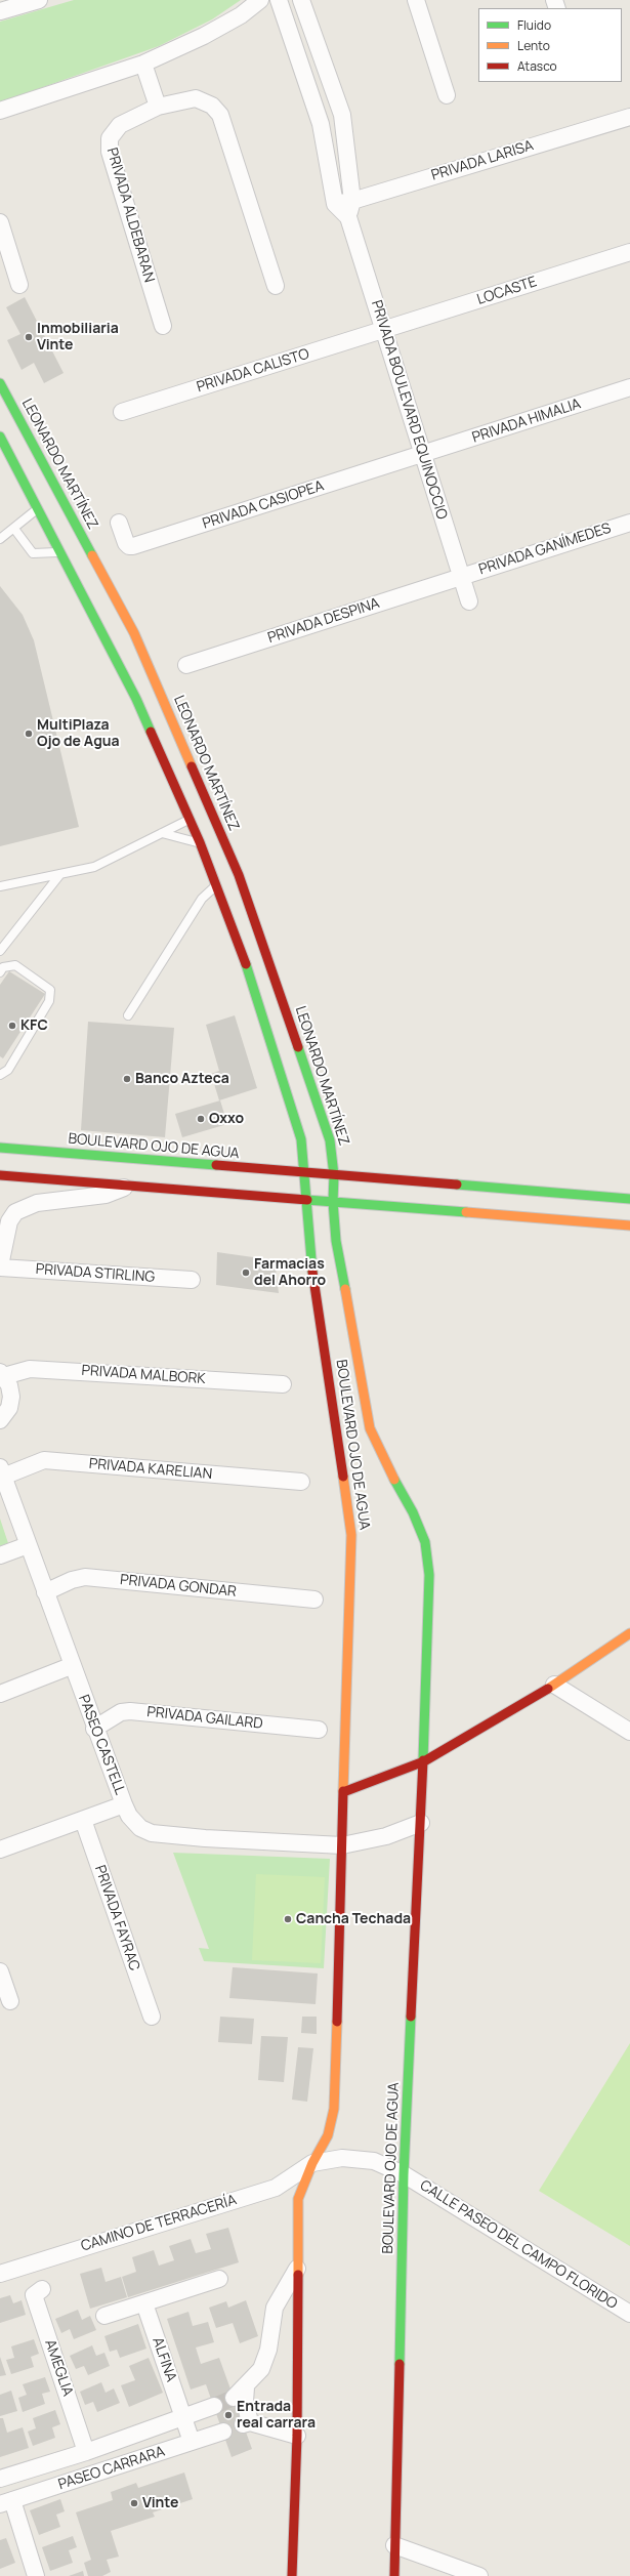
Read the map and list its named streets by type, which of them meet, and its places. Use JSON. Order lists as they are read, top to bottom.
{
  "streets": {
    "street": [
      "PRIVADA LARISA",
      "PRIVADA ALDEBARAN",
      "LOCASTE",
      "PRIVADA CALISTO",
      "PRIVADA BOULEVARD EQUINOCCIO",
      "PRIVADA HIMALIA",
      "LEONARDO MARTÍNEZ",
      "PRIVADA CASIOPEA",
      "PRIVADA GANÍMEDES",
      "PRIVADA DESPINA",
      "BOULEVARD OJO DE AGUA",
      "PRIVADA STIRLING",
      "PRIVADA MALBORK",
      "PRIVADA KARELIAN",
      "PRIVADA GONDAR",
      "PRIVADA GAILARD",
      "PASEO CASTELL",
      "PRIVADA FAYRAC",
      "CAMINO DE TERRACERÍA",
      "CALLE PASEO DEL CAMPO FLORIDO",
      "ALFINA",
      "AMEGLIA",
      "PASEO CARRARA"
    ]
  },
  "crossings": [
    ["PRIVADA LARISA", "PRIVADA BOULEVARD EQUINOCCIO"],
    ["LOCASTE", "PRIVADA CALISTO"],
    ["LOCASTE", "PRIVADA BOULEVARD EQUINOCCIO"],
    ["PRIVADA CALISTO", "PRIVADA BOULEVARD EQUINOCCIO"],
    ["PRIVADA BOULEVARD EQUINOCCIO", "PRIVADA HIMALIA"],
    ["PRIVADA BOULEVARD EQUINOCCIO", "PRIVADA CASIOPEA"],
    ["PRIVADA BOULEVARD EQUINOCCIO", "PRIVADA GANÍMEDES"],
    ["PRIVADA BOULEVARD EQUINOCCIO", "PRIVADA DESPINA"],
    ["PRIVADA HIMALIA", "PRIVADA CASIOPEA"],
    ["LEONARDO MARTÍNEZ", "BOULEVARD OJO DE AGUA"],
    ["PRIVADA GANÍMEDES", "PRIVADA DESPINA"],
    ["BOULEVARD OJO DE AGUA", "PASEO CASTELL"],
    ["BOULEVARD OJO DE AGUA", "CAMINO DE TERRACERÍA"],
    ["BOULEVARD OJO DE AGUA", "CALLE PASEO DEL CAMPO FLORIDO"],
    ["PRIVADA KARELIAN", "PASEO CASTELL"],
    ["PRIVADA GONDAR", "PASEO CASTELL"],
    ["PRIVADA GAILARD", "PASEO CASTELL"],
    ["CAMINO DE TERRACERÍA", "CALLE PASEO DEL CAMPO FLORIDO"],
    ["ALFINA", "PASEO CARRARA"],
    ["AMEGLIA", "PASEO CARRARA"]
  ],
  "places": [
    "Inmobiliaria Vinte",
    "MultiPlaza Ojo de Agua",
    "KFC",
    "Banco Azteca",
    "Oxxo",
    "Farmacias del Ahorro",
    "Cancha Techada",
    "Entrada real carrara",
    "Vinte"
  ],
  "legend": ["Fluido", "Lento", "Atasco"]
}
